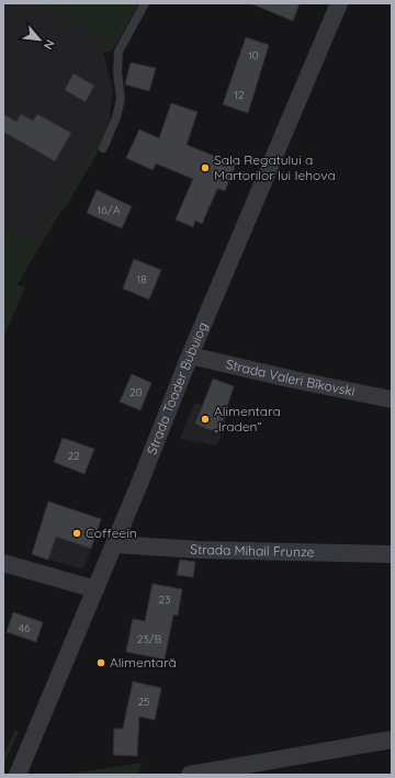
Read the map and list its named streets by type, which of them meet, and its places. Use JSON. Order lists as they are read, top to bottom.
{
  "streets": {
    "street": ["Strada Valeri Bîkovski", "Strada Toader Bubuiog", "Strada Mihail Frunze"]
  },
  "crossings": [
    ["Strada Valeri Bîkovski", "Strada Toader Bubuiog"],
    ["Strada Toader Bubuiog", "Strada Mihail Frunze"]
  ],
  "places": [
    "Sala Regatului a Martorilor lui Iehova",
    "Alimentara „Iraden”",
    "Coffeein",
    "Alimentară"
  ],
  "house_numbers": [
    "10",
    "12",
    "16/A",
    "18",
    "20",
    "22",
    "23",
    "46",
    "23/B",
    "25"
  ],
  "north": "bottom right"
}
